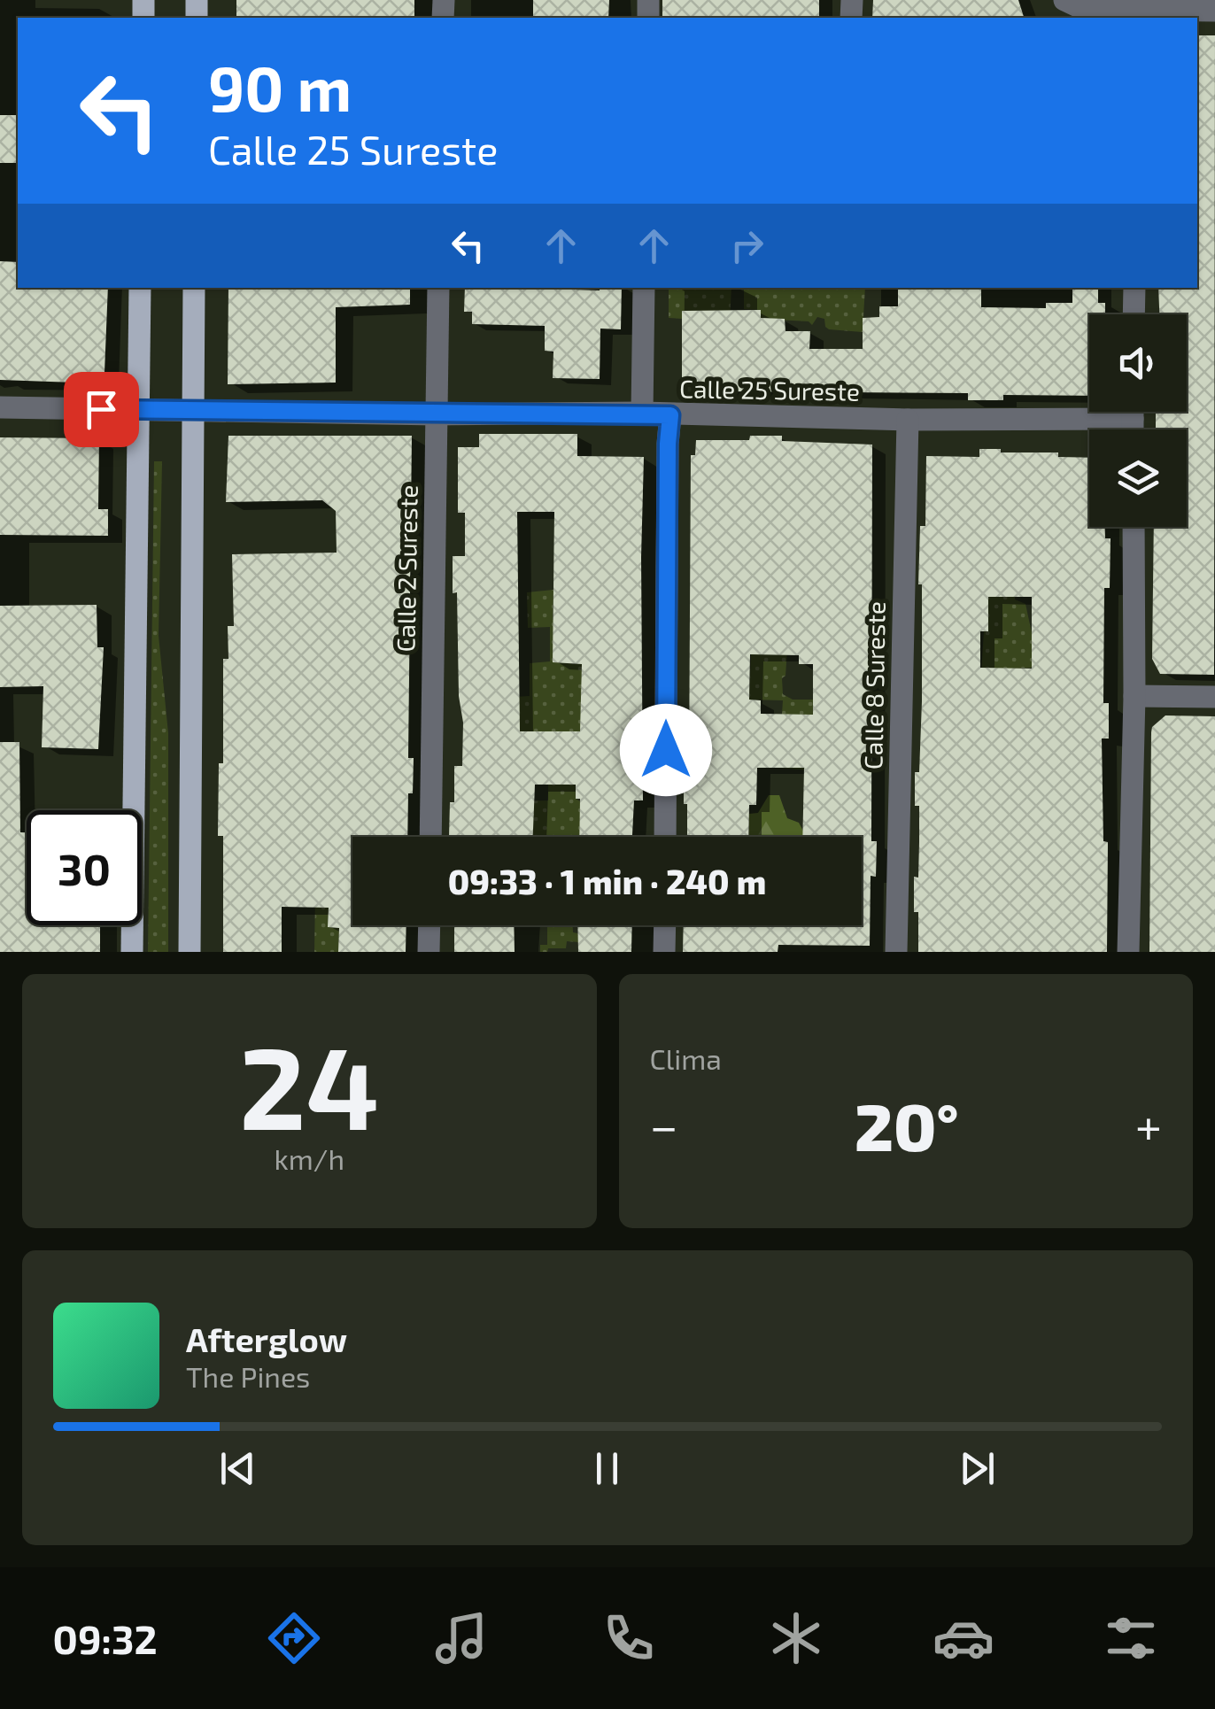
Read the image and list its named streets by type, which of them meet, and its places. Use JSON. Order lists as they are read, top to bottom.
{
  "streets": {
    "street": ["Calle 25 Sureste", "Calle 2 Sureste", "Calle 8 Sureste"]
  },
  "crossings": [
    ["Calle 25 Sureste", "Calle 2 Sureste"],
    ["Calle 25 Sureste", "Calle 8 Sureste"]
  ],
  "page": {
    "turn": ["90 m", "Calle 25 Sureste"],
    "limit": "30",
    "trip": "09:33 · 1 min · 240 m",
    "tile": [
      ["24", "km/h"],
      "Clima"
    ],
    "heat": ["−", "20°", "+"],
    "song": ["Afterglow", "The Pines"],
    "tabs": "09:32"
  }
}
